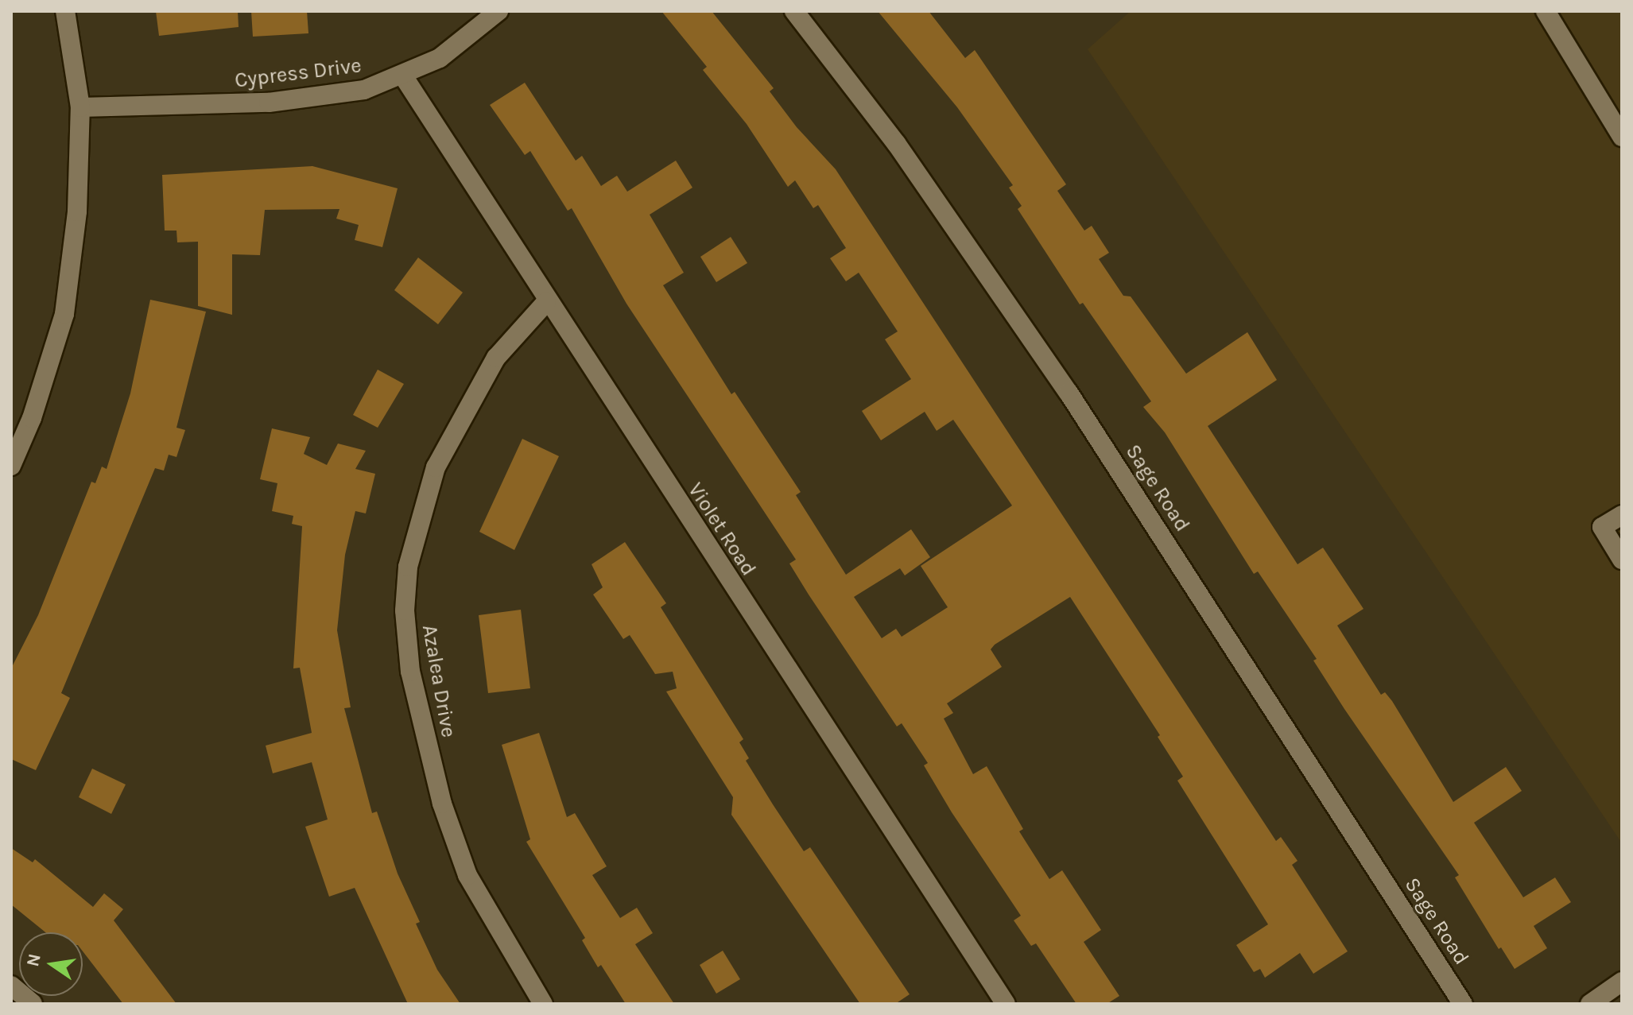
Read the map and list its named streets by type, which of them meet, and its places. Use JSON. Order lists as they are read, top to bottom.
{
  "streets": {
    "street": [
      "Cypress Drive",
      "Sage Road",
      "Violet Road",
      "Azalea Drive"
    ]
  },
  "crossings": [
    ["Cypress Drive", "Violet Road"],
    ["Violet Road", "Azalea Drive"]
  ],
  "north": "left"
}
